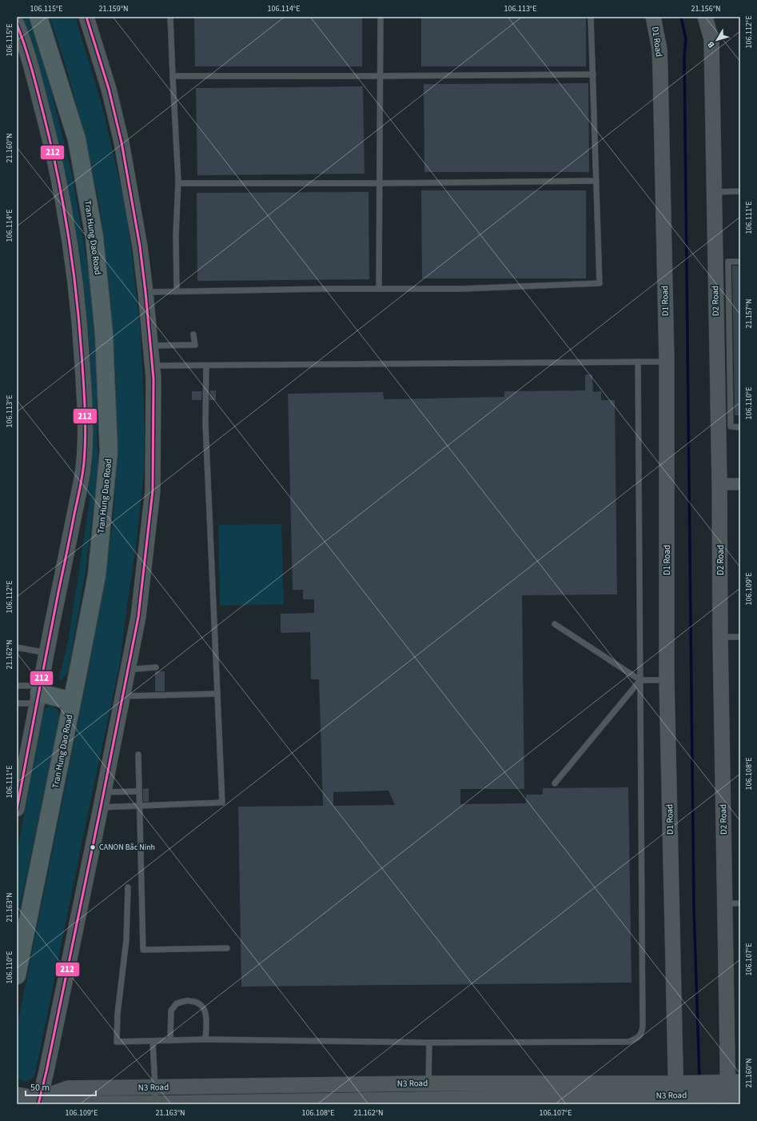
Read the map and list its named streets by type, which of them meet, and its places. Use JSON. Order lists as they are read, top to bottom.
{
  "streets": {
    "highway": ["Tran Hung Dao Road"],
    "street": ["D1 Road", "D2 Road", "N3 Road"]
  },
  "crossings": [
    ["D1 Road", "N3 Road"],
    ["D2 Road", "N3 Road"]
  ],
  "places": ["CANON Bắc Ninh"],
  "lines": ["transit line 212"],
  "scale_bar": "50 m",
  "north": "bottom left",
  "coordinates": [
    "106.115°E",
    "21.159°N",
    "106.114°E",
    "106.113°E",
    "21.156°N",
    "106.112°E",
    "21.160°N",
    "106.111°E",
    "21.157°N",
    "106.110°E",
    "106.109°E",
    "21.162°N",
    "106.108°E",
    "21.163°N",
    "106.107°E"
  ]
}
